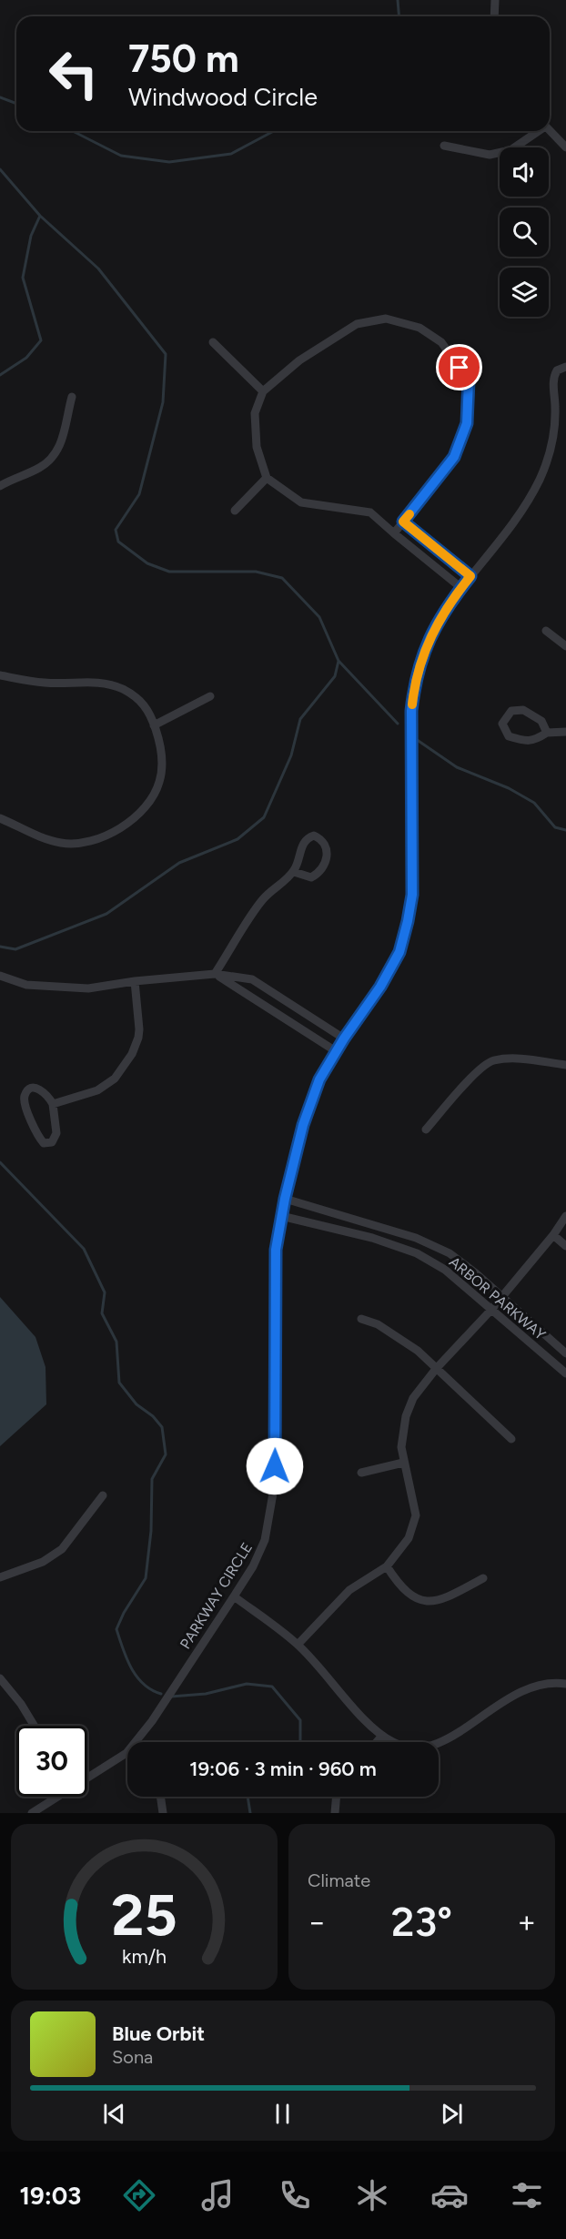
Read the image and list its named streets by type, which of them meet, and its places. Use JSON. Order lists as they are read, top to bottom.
{
  "streets": {
    "street": ["ARBOR PARKWAY", "PARKWAY CIRCLE"]
  },
  "crossings": [
    ["ARBOR PARKWAY", "PARKWAY CIRCLE"]
  ],
  "page": {
    "turn": ["750 m", "Windwood Circle"],
    "limit": "30",
    "trip": "19:06 · 3 min · 960 m",
    "tile": "Climate",
    "heat": ["−", "23°", "+"],
    "song": ["Blue Orbit", "Sona"],
    "tabs": "19:03",
    "gauge": ["25", "km/h"]
  }
}
